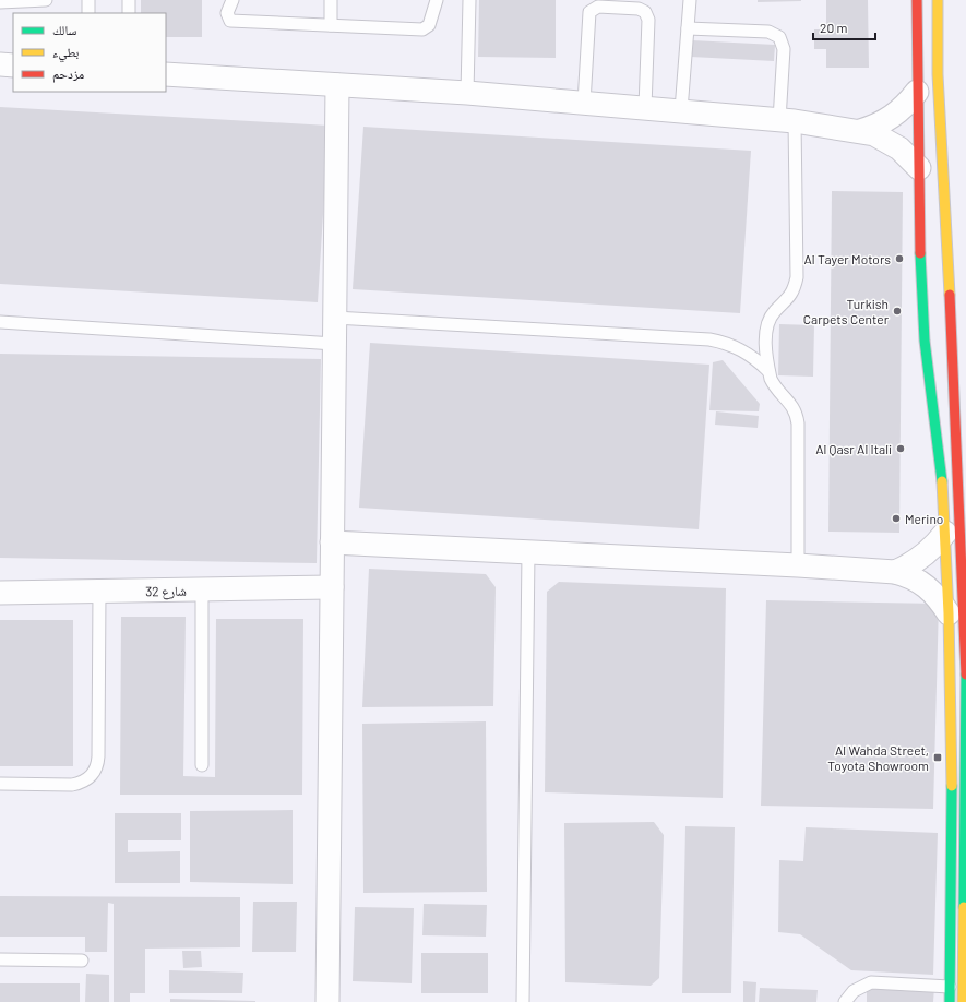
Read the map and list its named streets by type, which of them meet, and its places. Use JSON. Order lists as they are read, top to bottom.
{
  "streets": {
    "street": ["شارع 32"]
  },
  "places": {
    "other": [
      "Al Tayer Motors",
      "Turkish Carpets Center",
      "Al Qasr Al Itali",
      "Merino"
    ],
    "transit": ["Al Wahda Street, Toyota Showroom"]
  },
  "legend": ["سالك", "بطيء", "مزدحم"],
  "scale_bar": "20 m"
}
